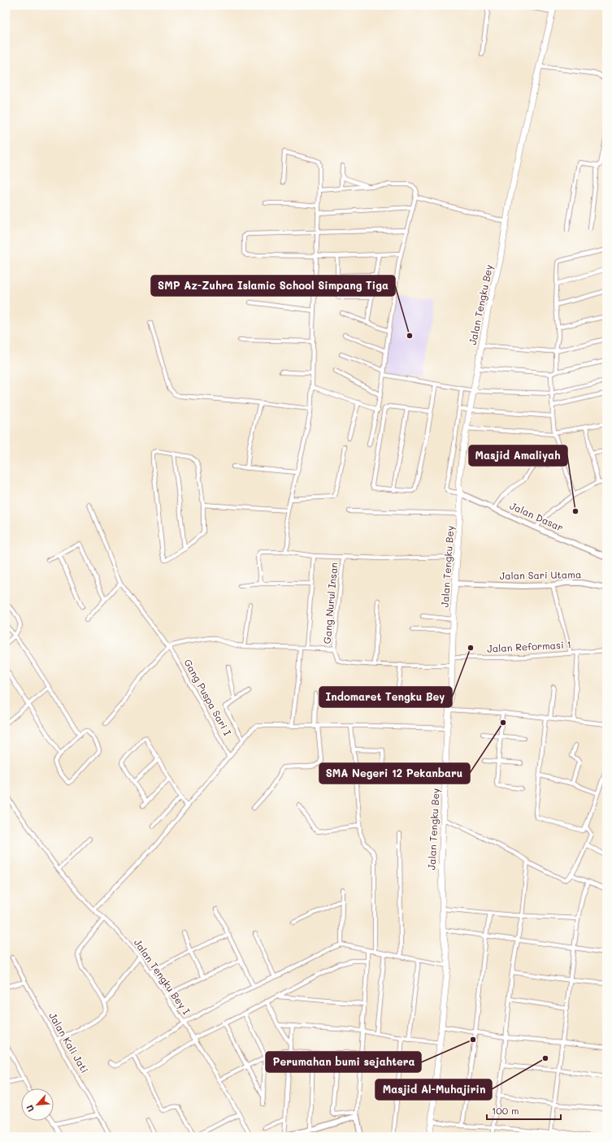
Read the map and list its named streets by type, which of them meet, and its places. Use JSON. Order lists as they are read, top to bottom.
{
  "streets": {
    "main road": ["Jalan Tengku Bey"],
    "street": [
      "Jalan Dasar",
      "Jalan Sari Utama",
      "Gang Nurul Insan",
      "Jalan Reformasi 1",
      "Gang Puspa Sari I",
      "Jalan Tengku Bey I",
      "Jalan Kali Jati"
    ]
  },
  "crossings": [
    ["Jalan Tengku Bey", "Jalan Dasar"],
    ["Jalan Tengku Bey", "Jalan Sari Utama"],
    ["Jalan Tengku Bey", "Jalan Reformasi 1"]
  ],
  "places": [
    "SMP Az-Zuhra Islamic School Simpang Tiga",
    "Masjid Amaliyah",
    "Indomaret Tengku Bey",
    "SMA Negeri 12 Pekanbaru",
    "Perumahan bumi sejahtera",
    "Masjid Al-Muhajirin"
  ],
  "scale_bar": "100 m",
  "north": "bottom left"
}
